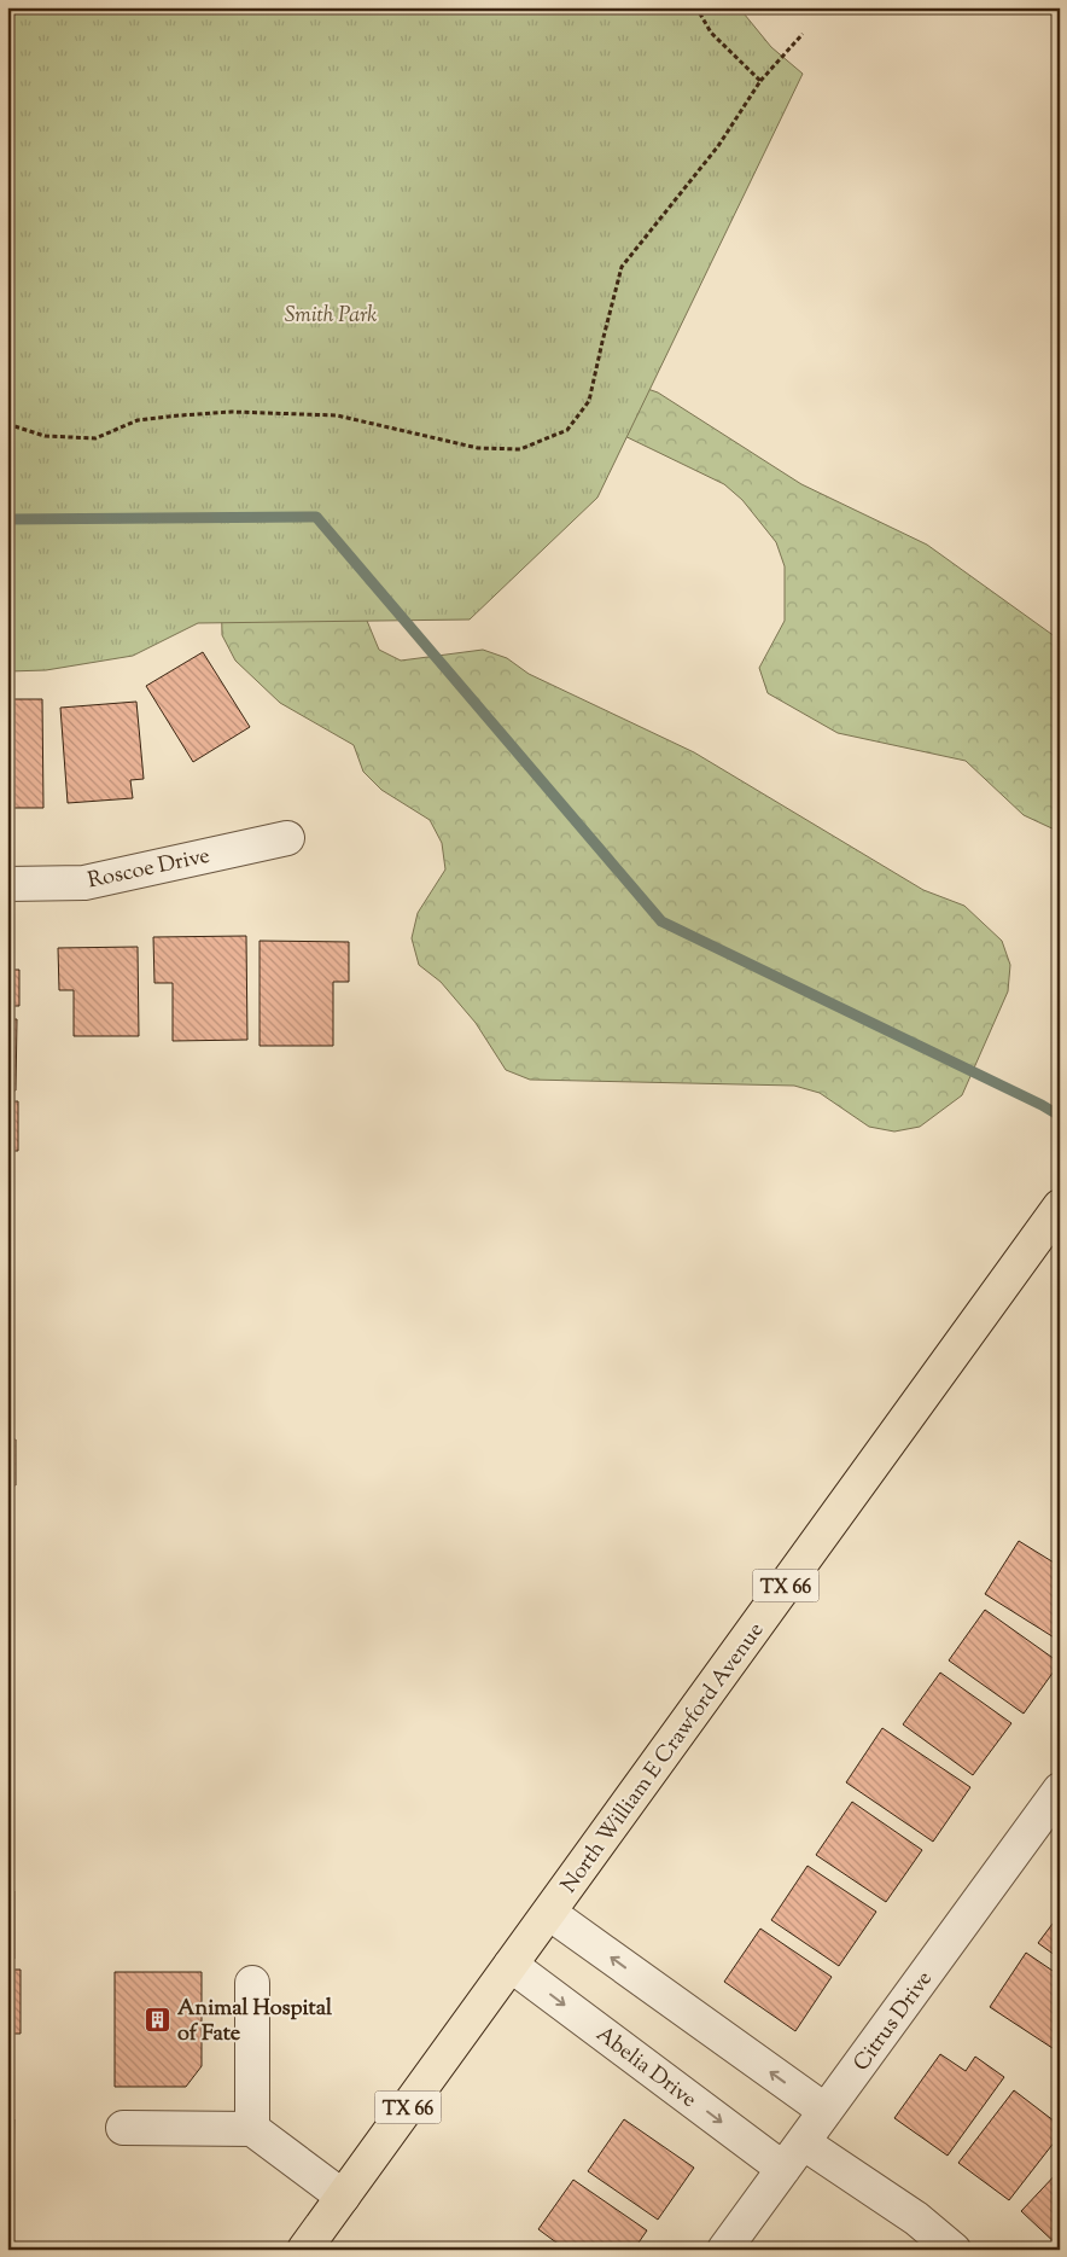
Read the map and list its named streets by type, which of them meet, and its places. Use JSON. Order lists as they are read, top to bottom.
{
  "streets": {
    "main road": ["TX 66", "North William E Crawford Avenue"],
    "street": ["Roscoe Drive", "Citrus Drive", "Abelia Drive"]
  },
  "crossings": [
    ["North William E Crawford Avenue", "Abelia Drive"],
    ["Citrus Drive", "Abelia Drive"]
  ],
  "parks": ["Smith Park"],
  "places": {
    "building": ["Animal Hospital of Fate"]
  }
}
